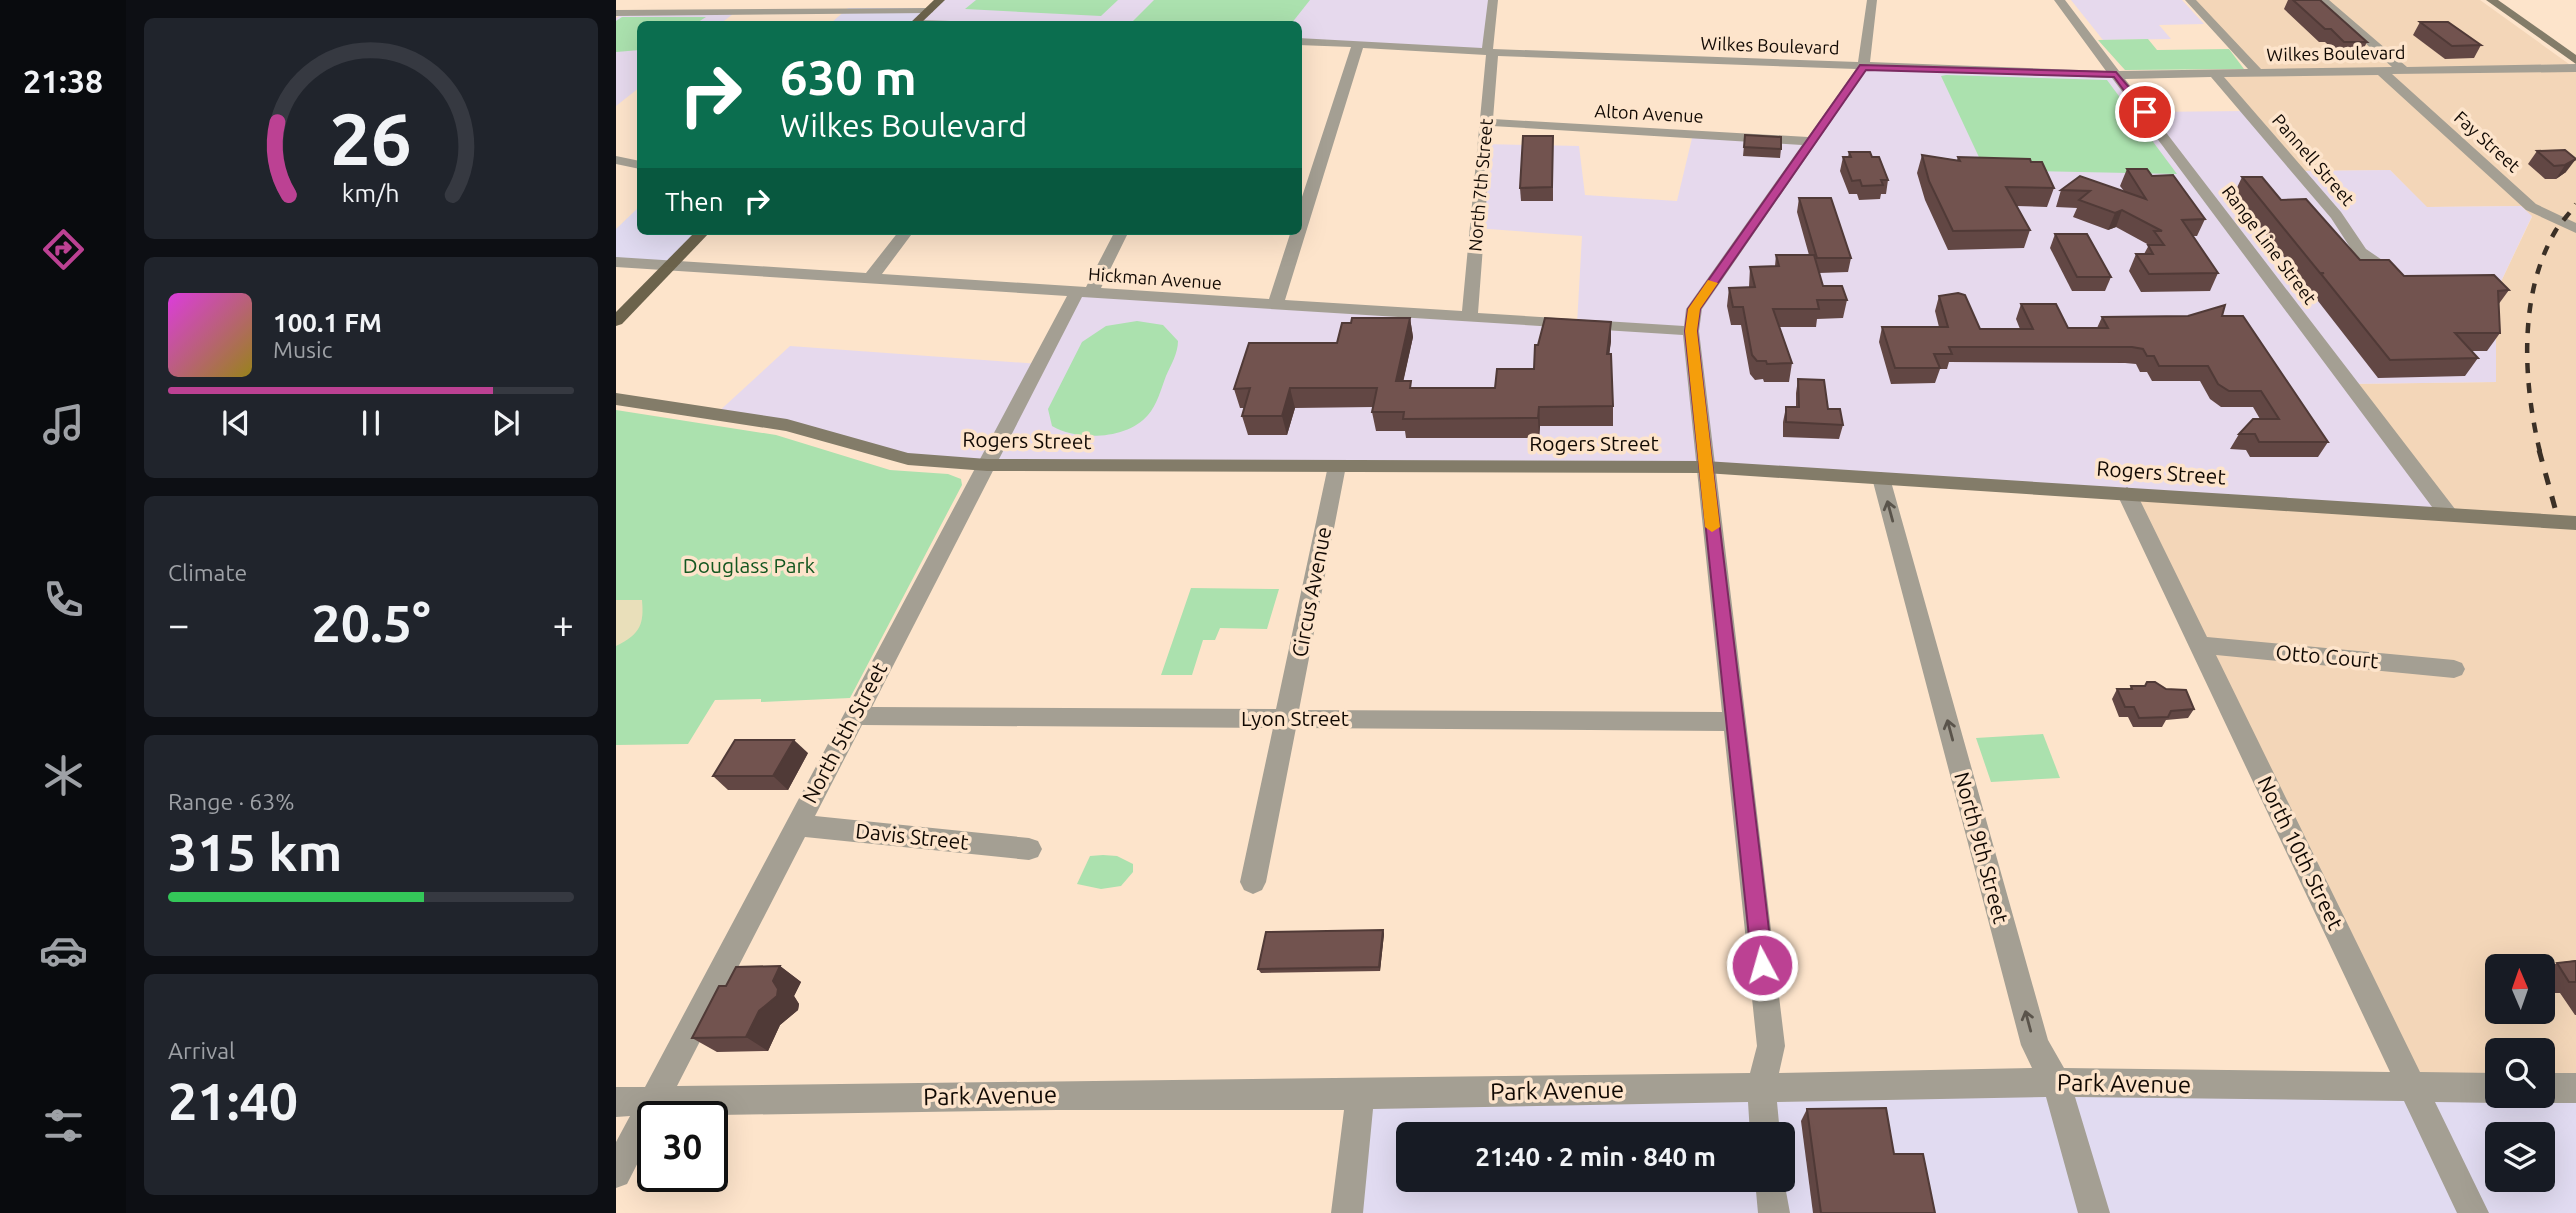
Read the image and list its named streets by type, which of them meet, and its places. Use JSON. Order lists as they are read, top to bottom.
{
  "streets": {
    "street": [
      "Wilkes Boulevard",
      "Alton Avenue",
      "Fay Street",
      "Pannell Street",
      "North 7th Street",
      "Range Line Street",
      "Hickman Avenue",
      "Rogers Street",
      "Circus Avenue",
      "Otto Court",
      "Lyon Street",
      "North 5th Street",
      "Davis Street",
      "North 9th Street",
      "North 10th Street",
      "Park Avenue"
    ]
  },
  "crossings": [
    ["Wilkes Boulevard", "Fay Street"],
    ["Wilkes Boulevard", "Pannell Street"],
    ["Wilkes Boulevard", "North 7th Street"],
    ["Wilkes Boulevard", "Range Line Street"],
    ["Alton Avenue", "North 7th Street"],
    ["North 7th Street", "Hickman Avenue"],
    ["Range Line Street", "Rogers Street"],
    ["Hickman Avenue", "North 5th Street"],
    ["Rogers Street", "Circus Avenue"],
    ["Rogers Street", "North 5th Street"],
    ["Rogers Street", "North 9th Street"],
    ["Rogers Street", "North 10th Street"],
    ["Circus Avenue", "Lyon Street"],
    ["Otto Court", "North 10th Street"],
    ["Lyon Street", "North 5th Street"],
    ["North 5th Street", "Davis Street"],
    ["North 9th Street", "Park Avenue"],
    ["North 10th Street", "Park Avenue"]
  ],
  "one_way": ["North 9th Street"],
  "parks": ["Douglass Park"],
  "north": "top",
  "page": {
    "tabs": "21:38",
    "turn": ["630 m", "Wilkes Boulevard"],
    "then": "Then",
    "song": ["100.1 FM", "Music"],
    "tile": [
      "Climate",
      ["Range · 63%", "315 km"],
      ["Arrival", "21:40"]
    ],
    "heat": ["−", "20.5°", "+"],
    "limit": "30",
    "trip": "21:40 · 2 min · 840 m",
    "gauge": ["26", "km/h"]
  }
}
